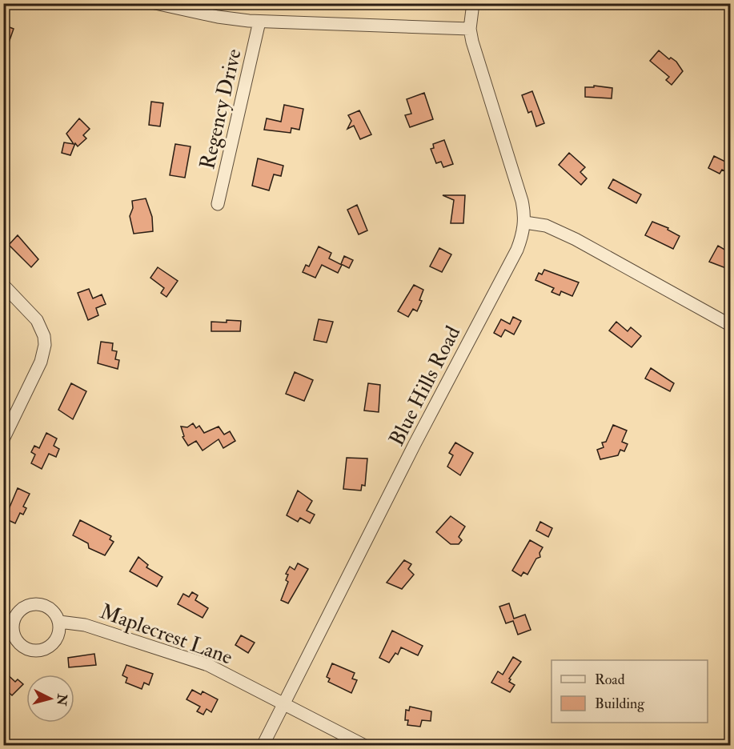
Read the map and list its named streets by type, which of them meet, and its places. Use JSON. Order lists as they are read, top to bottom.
{
  "streets": {
    "street": ["Regency Drive", "Blue Hills Road", "Maplecrest Lane"]
  },
  "crossings": [
    ["Blue Hills Road", "Maplecrest Lane"]
  ],
  "legend": ["Road", "Building"],
  "north": "right"
}
